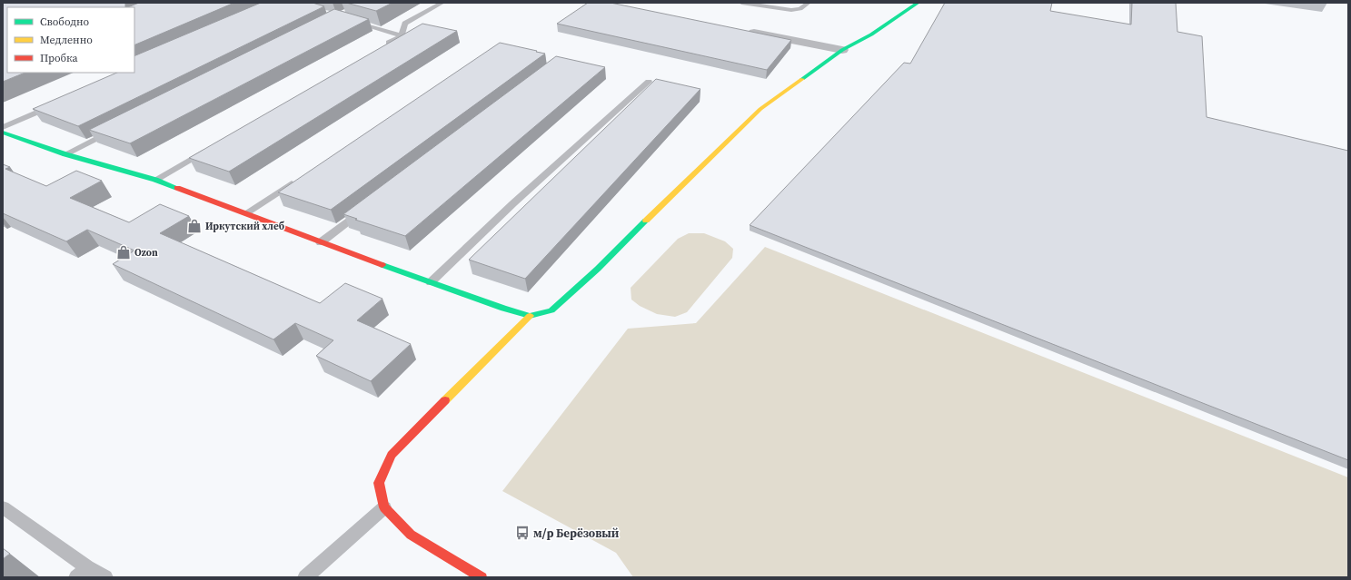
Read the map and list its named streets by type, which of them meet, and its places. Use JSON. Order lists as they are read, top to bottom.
{
  "places": {
    "shop": ["Иркутский хлеб", "Ozon"],
    "bus stop": ["м/р Берёзовый"]
  },
  "legend": ["Свободно", "Медленно", "Пробка"]
}
